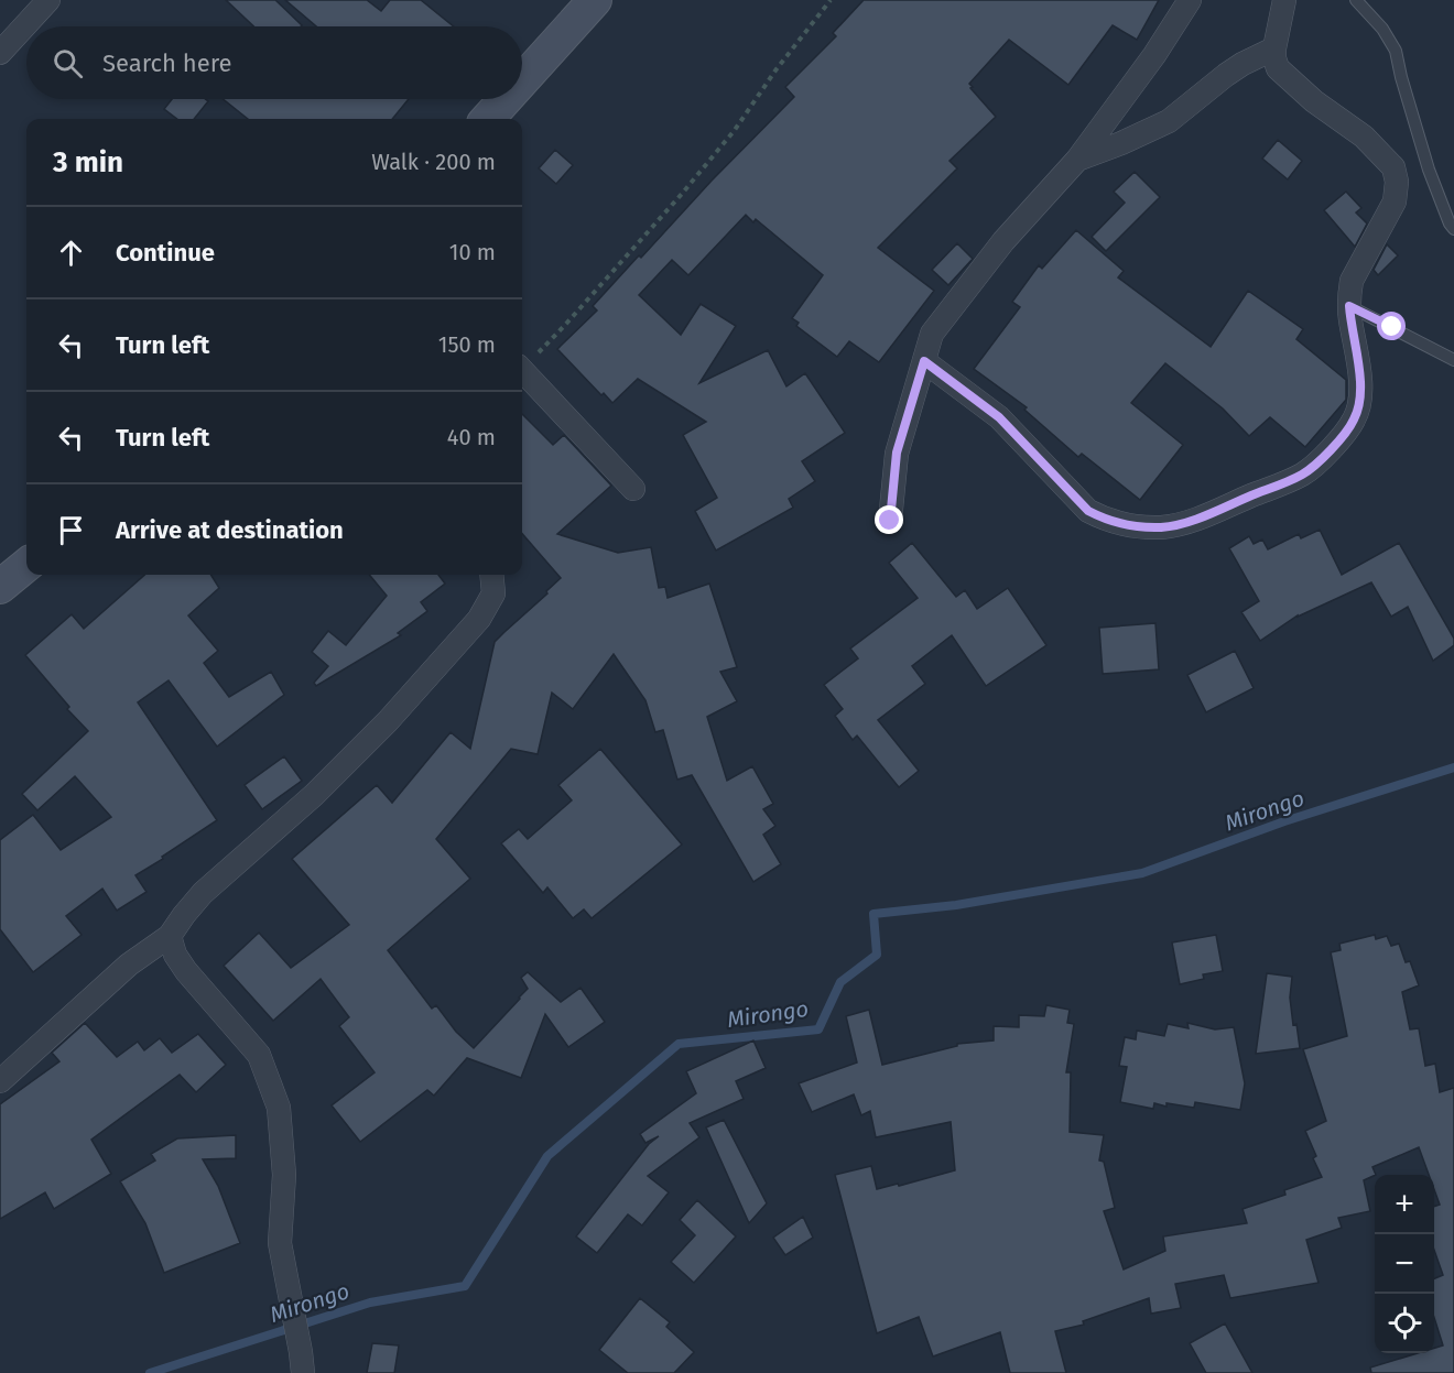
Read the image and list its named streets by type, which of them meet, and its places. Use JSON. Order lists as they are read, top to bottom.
{
  "water": ["Mirongo"],
  "page": {
    "search": "Search here",
    "heading": ["3 min", "Walk · 200 m"],
    "list": [
      ["Continue", "10 m"],
      ["Turn left", "150 m"],
      ["Turn left", "40 m"],
      "Arrive at destination"
    ],
    "map_buttons": ["+", "−"]
  }
}
